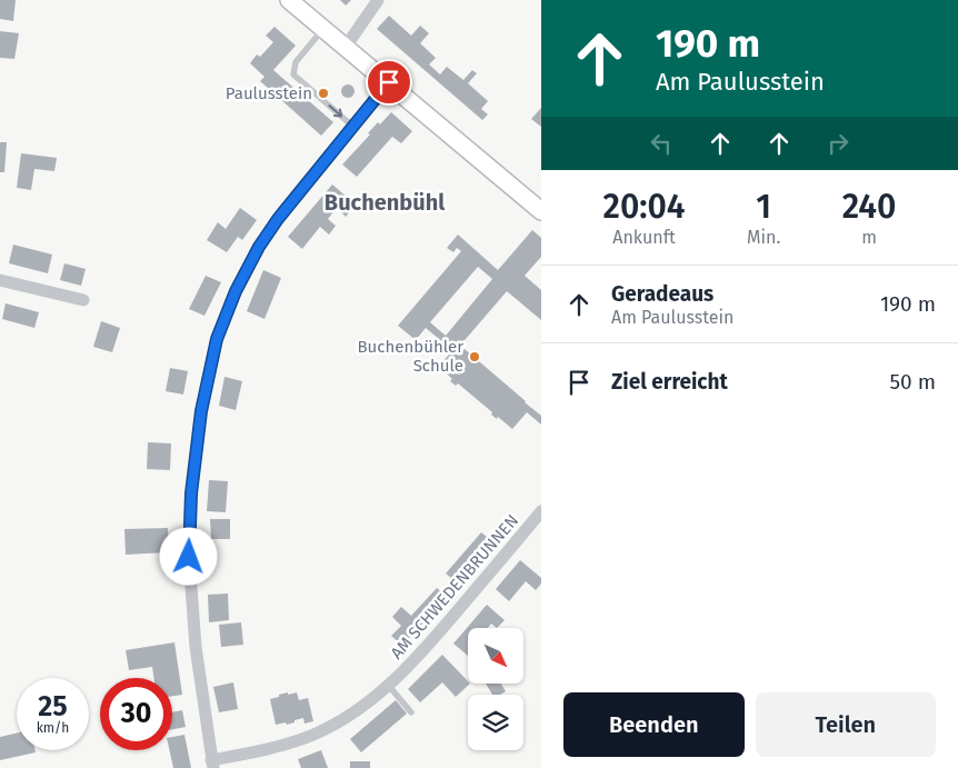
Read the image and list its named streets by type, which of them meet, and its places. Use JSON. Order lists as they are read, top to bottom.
{
  "streets": {
    "street": ["AM SCHWEDENBRUNNEN"]
  },
  "districts": ["Buchenbühl"],
  "places": ["Paulusstein", "Buchenbühler Schule"],
  "north": "bottom right",
  "page": {
    "turn": ["190 m", "Am Paulusstein"],
    "eta": [
      "20:04",
      "Ankunft",
      "1",
      "Min.",
      "240",
      "m"
    ],
    "list": [
      {
        "name": "Geradeaus",
        "note": "Am Paulusstein",
        "value": "190 m"
      },
      {
        "name": "Ziel erreicht",
        "value": "50 m"
      }
    ],
    "speed": "25 km/h",
    "limit": "30",
    "buttons": ["Beenden", "Teilen"]
  }
}
